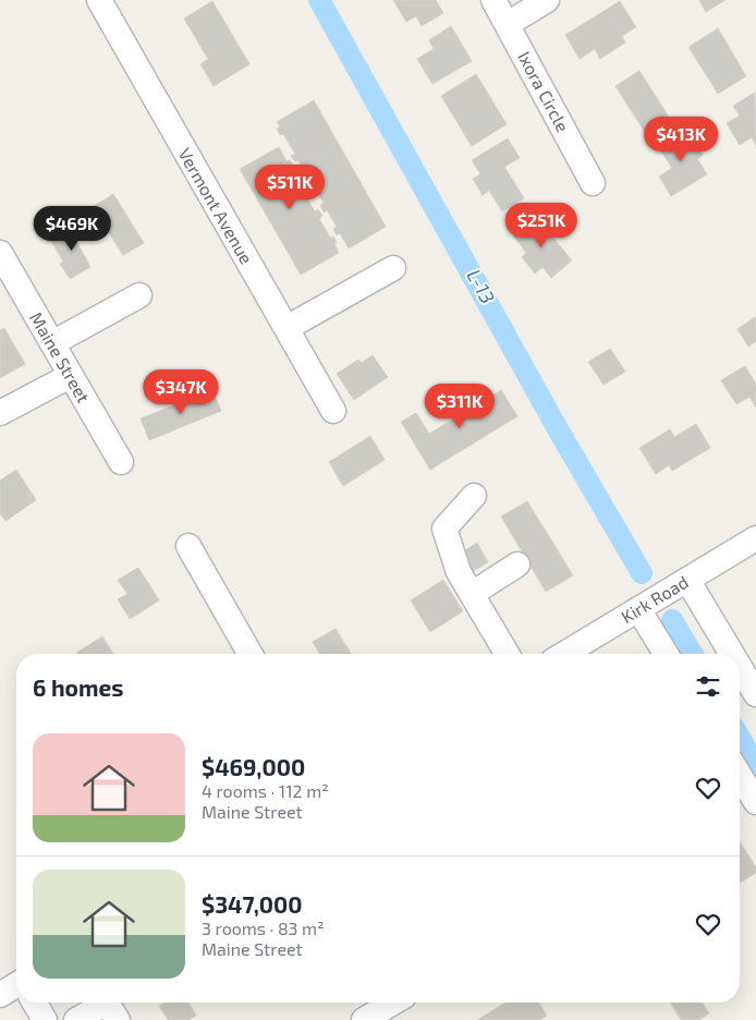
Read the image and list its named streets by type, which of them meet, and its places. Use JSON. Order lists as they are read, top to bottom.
{
  "streets": {
    "street": [
      "Ixora Circle",
      "Vermont Avenue",
      "Maine Street",
      "Kirk Road"
    ]
  },
  "water": ["L-13"],
  "page": {
    "price": [
      "$413K",
      "$511K",
      "$251K",
      "$469K",
      "$347K",
      "$311K"
    ],
    "heading": "6 homes",
    "list": [
      {
        "name": "$469,000",
        "note": "4 rooms · 112 m² · Maine Street"
      },
      {
        "name": "$347,000",
        "note": "3 rooms · 83 m² · Maine Street"
      }
    ]
  }
}
